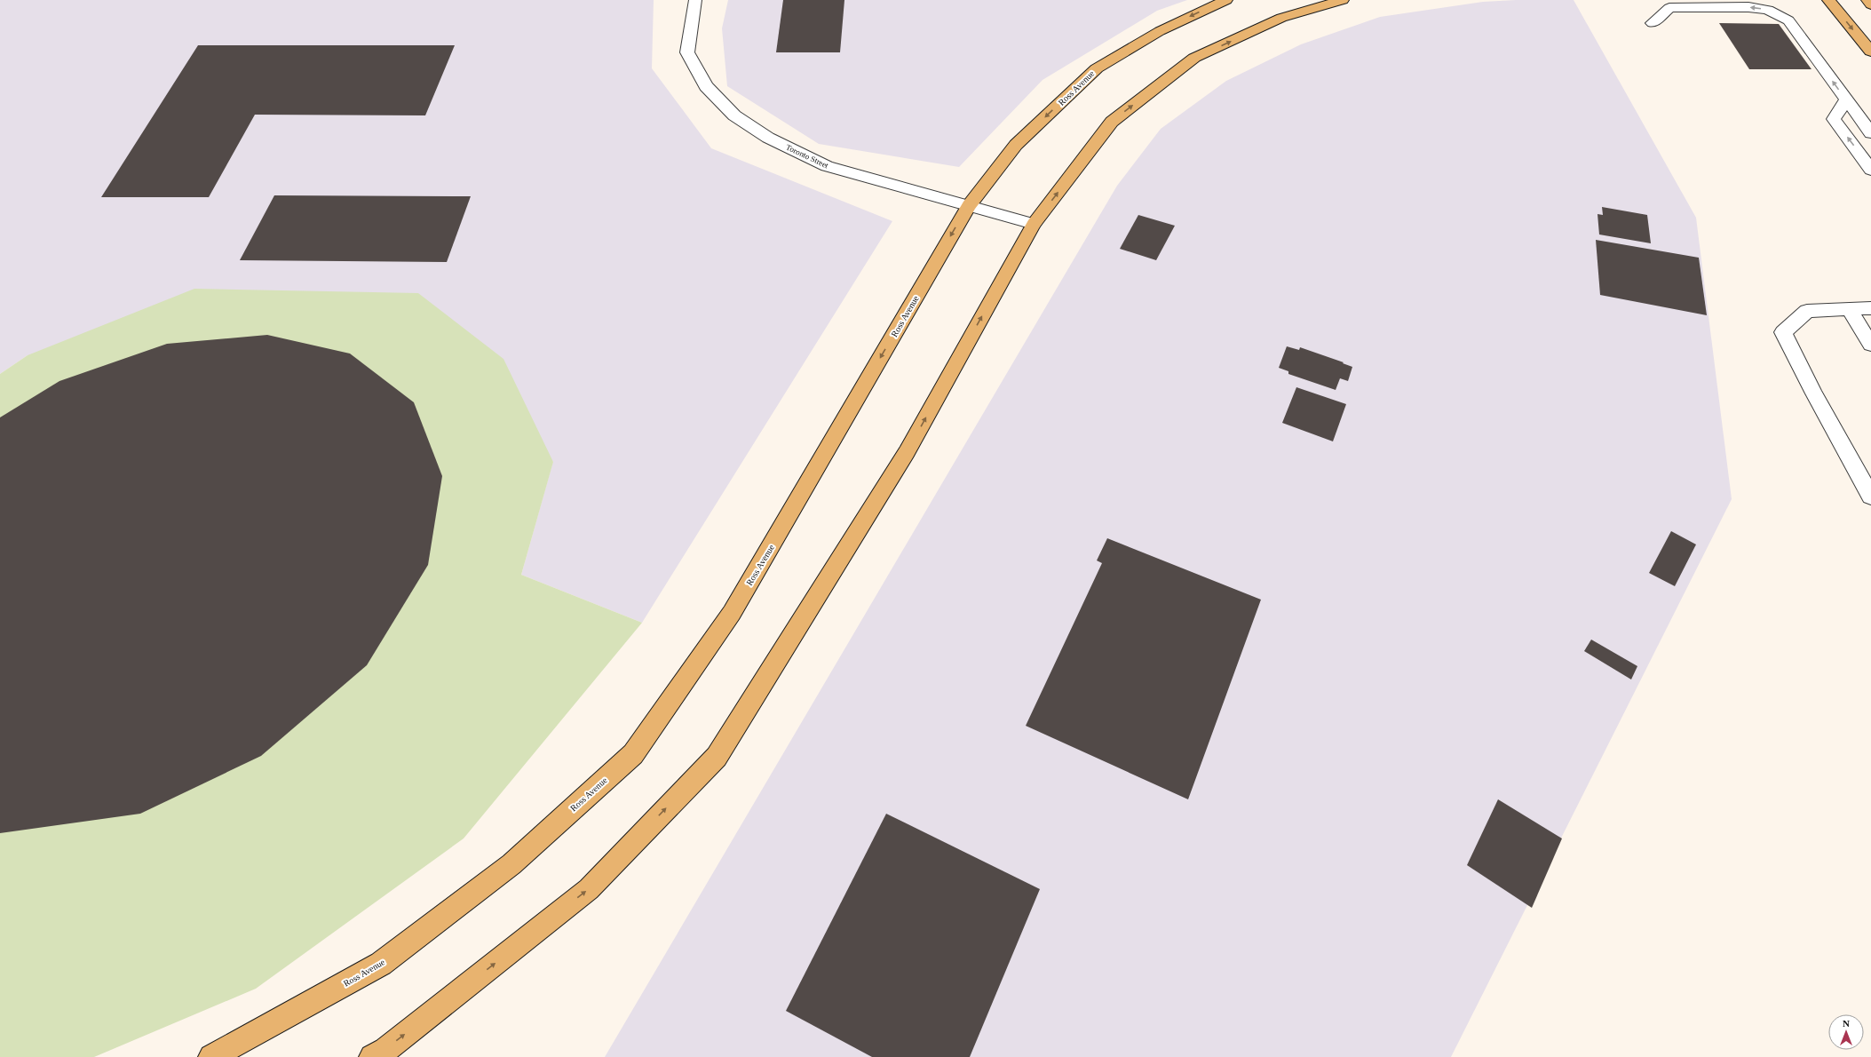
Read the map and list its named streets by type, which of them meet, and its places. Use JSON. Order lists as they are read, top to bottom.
{
  "streets": {
    "main road": ["Ross Avenue"],
    "street": ["Toronto Street"]
  },
  "crossings": [
    ["Ross Avenue", "Toronto Street"]
  ],
  "north": "top"
}
